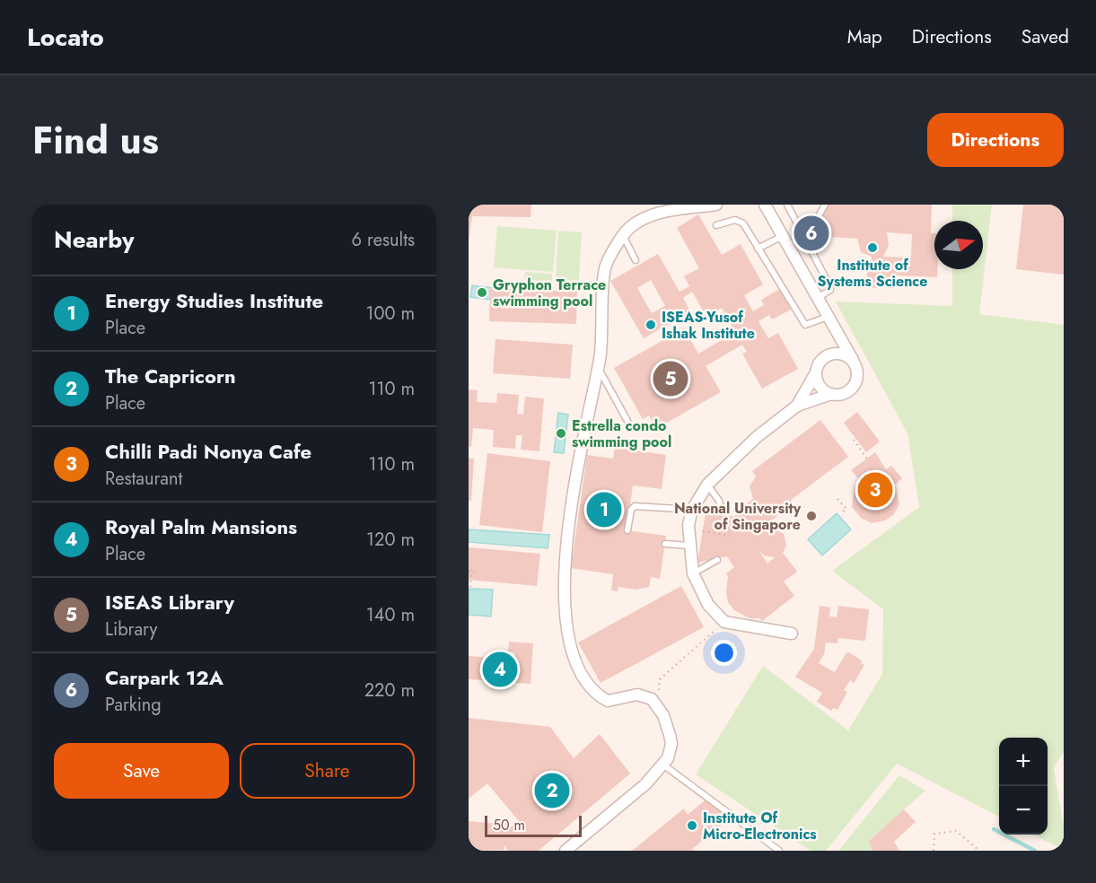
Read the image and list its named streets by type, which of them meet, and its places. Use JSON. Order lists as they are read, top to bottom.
{
  "places": [
    "Institute of Systems Science",
    "Gryphon Terrace swimming pool",
    "ISEAS-Yusof Ishak Institute",
    "Estrella condo swimming pool",
    "National University of Singapore",
    "Institute Of Micro-Electronics"
  ],
  "scale_bar": "50 m",
  "north": "right",
  "page": {
    "header": "Locato",
    "nav": ["Map", "Directions", "Saved"],
    "title": "Find us",
    "buttons": [
      "Directions",
      ["Save", "Share"]
    ],
    "heading": ["Nearby", "6 results"],
    "pins": [
      "6",
      "5",
      "3",
      "1",
      "4",
      "2"
    ],
    "list": [
      {
        "mark": "1",
        "name": "Energy Studies Institute",
        "note": "Place",
        "value": "100 m"
      },
      {
        "mark": "2",
        "name": "The Capricorn",
        "note": "Place",
        "value": "110 m"
      },
      {
        "mark": "3",
        "name": "Chilli Padi Nonya Cafe",
        "note": "Restaurant",
        "value": "110 m"
      },
      {
        "mark": "4",
        "name": "Royal Palm Mansions",
        "note": "Place",
        "value": "120 m"
      },
      {
        "mark": "5",
        "name": "ISEAS Library",
        "note": "Library",
        "value": "140 m"
      },
      {
        "mark": "6",
        "name": "Carpark 12A",
        "note": "Parking",
        "value": "220 m"
      }
    ],
    "map_buttons": ["+", "−"],
    "scale": "50 m"
  }
}
